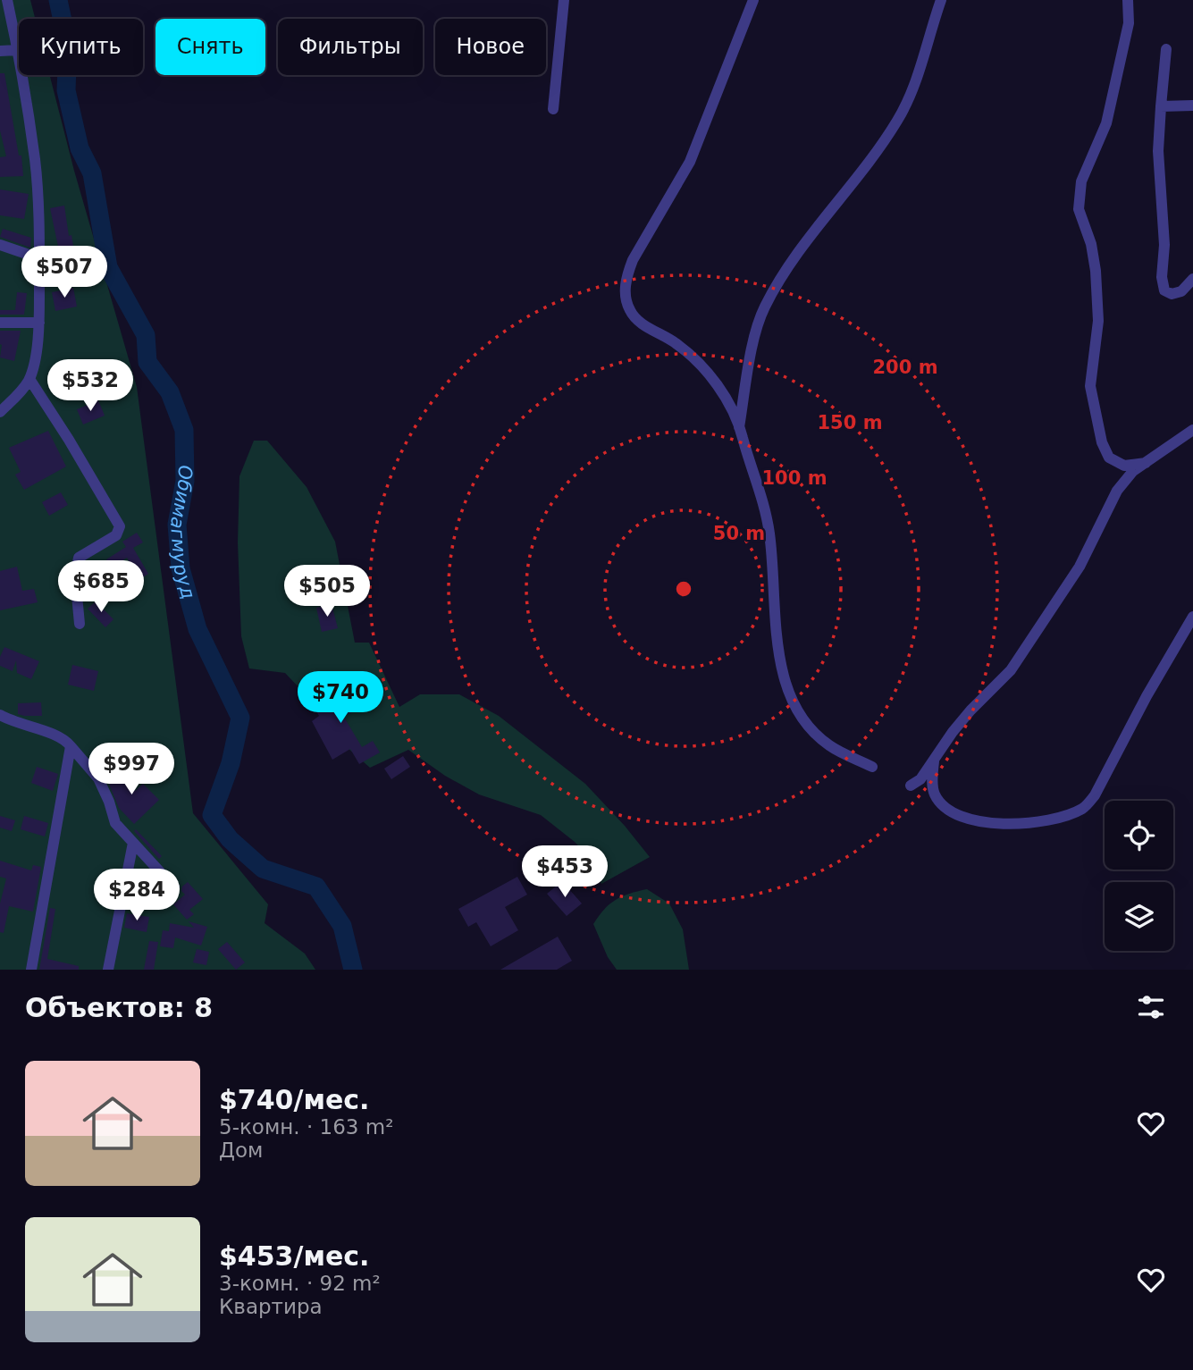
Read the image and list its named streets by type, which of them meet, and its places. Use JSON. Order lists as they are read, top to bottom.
{
  "water": ["Обимагмуруд"],
  "page": {
    "chip": [
      "Купить",
      "Снять",
      "Фильтры",
      "Новое"
    ],
    "price": [
      "$507",
      "$532",
      "$685",
      "$505",
      "$740",
      "$997",
      "$453",
      "$284"
    ],
    "heading": "Объектов: 8",
    "list": [
      {
        "name": "$740/мес.",
        "note": "5-комн. · 163 m² · Дом"
      },
      {
        "name": "$453/мес.",
        "note": "3-комн. · 92 m² · Квартира"
      }
    ]
  },
  "rings": [
    "200 m",
    "150 m",
    "100 m",
    "50 m"
  ]
}
